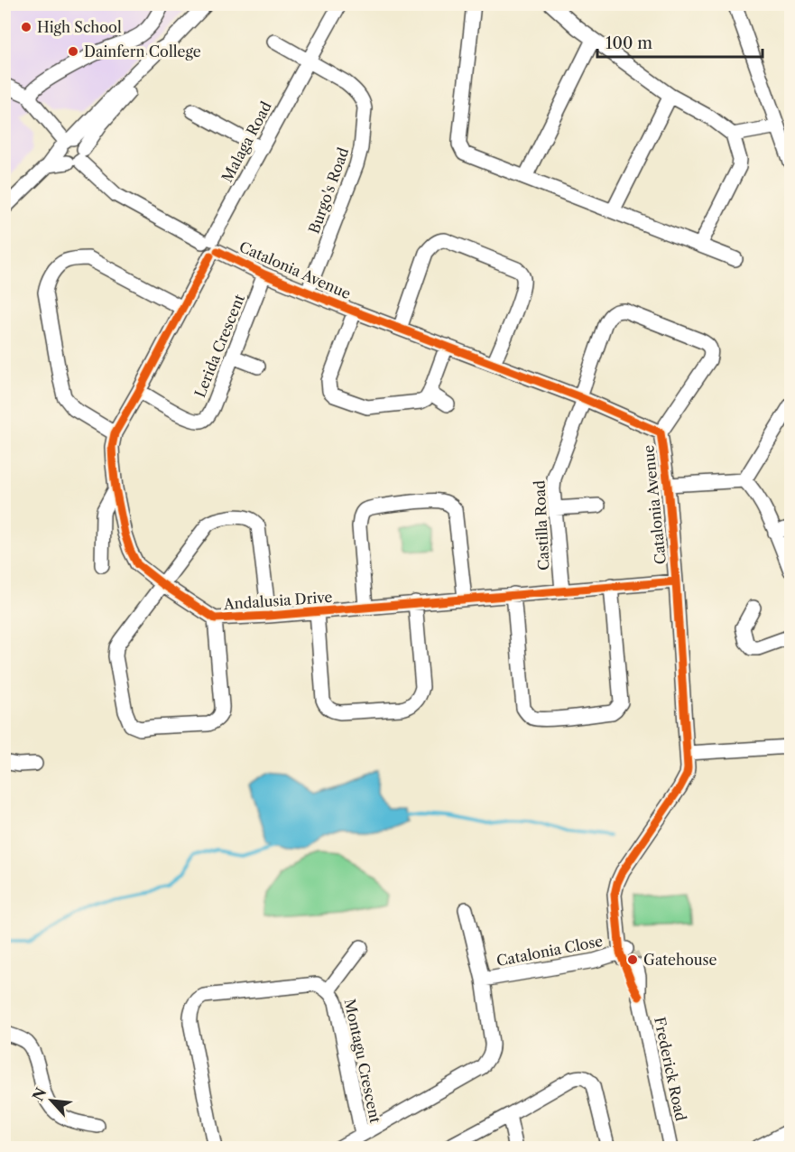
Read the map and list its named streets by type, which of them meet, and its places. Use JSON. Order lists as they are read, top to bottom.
{
  "streets": {
    "street": [
      "Malaga Road",
      "Burgo's Road",
      "Catalonia Avenue",
      "Lerida Crescent",
      "Castilla Road",
      "Andalusia Drive",
      "Catalonia Close",
      "Montagu Crescent",
      "Frederick Road"
    ]
  },
  "crossings": [
    ["Malaga Road", "Burgo's Road"],
    ["Malaga Road", "Catalonia Avenue"],
    ["Malaga Road", "Andalusia Drive"],
    ["Burgo's Road", "Catalonia Avenue"],
    ["Catalonia Avenue", "Lerida Crescent"],
    ["Catalonia Avenue", "Castilla Road"],
    ["Catalonia Avenue", "Andalusia Drive"],
    ["Catalonia Avenue", "Frederick Road"],
    ["Lerida Crescent", "Andalusia Drive"],
    ["Castilla Road", "Andalusia Drive"],
    ["Catalonia Close", "Montagu Crescent"],
    ["Catalonia Close", "Frederick Road"]
  ],
  "places": ["High School", "Dainfern College", "Gatehouse"],
  "scale_bar": "100 m",
  "north": "top left"
}
